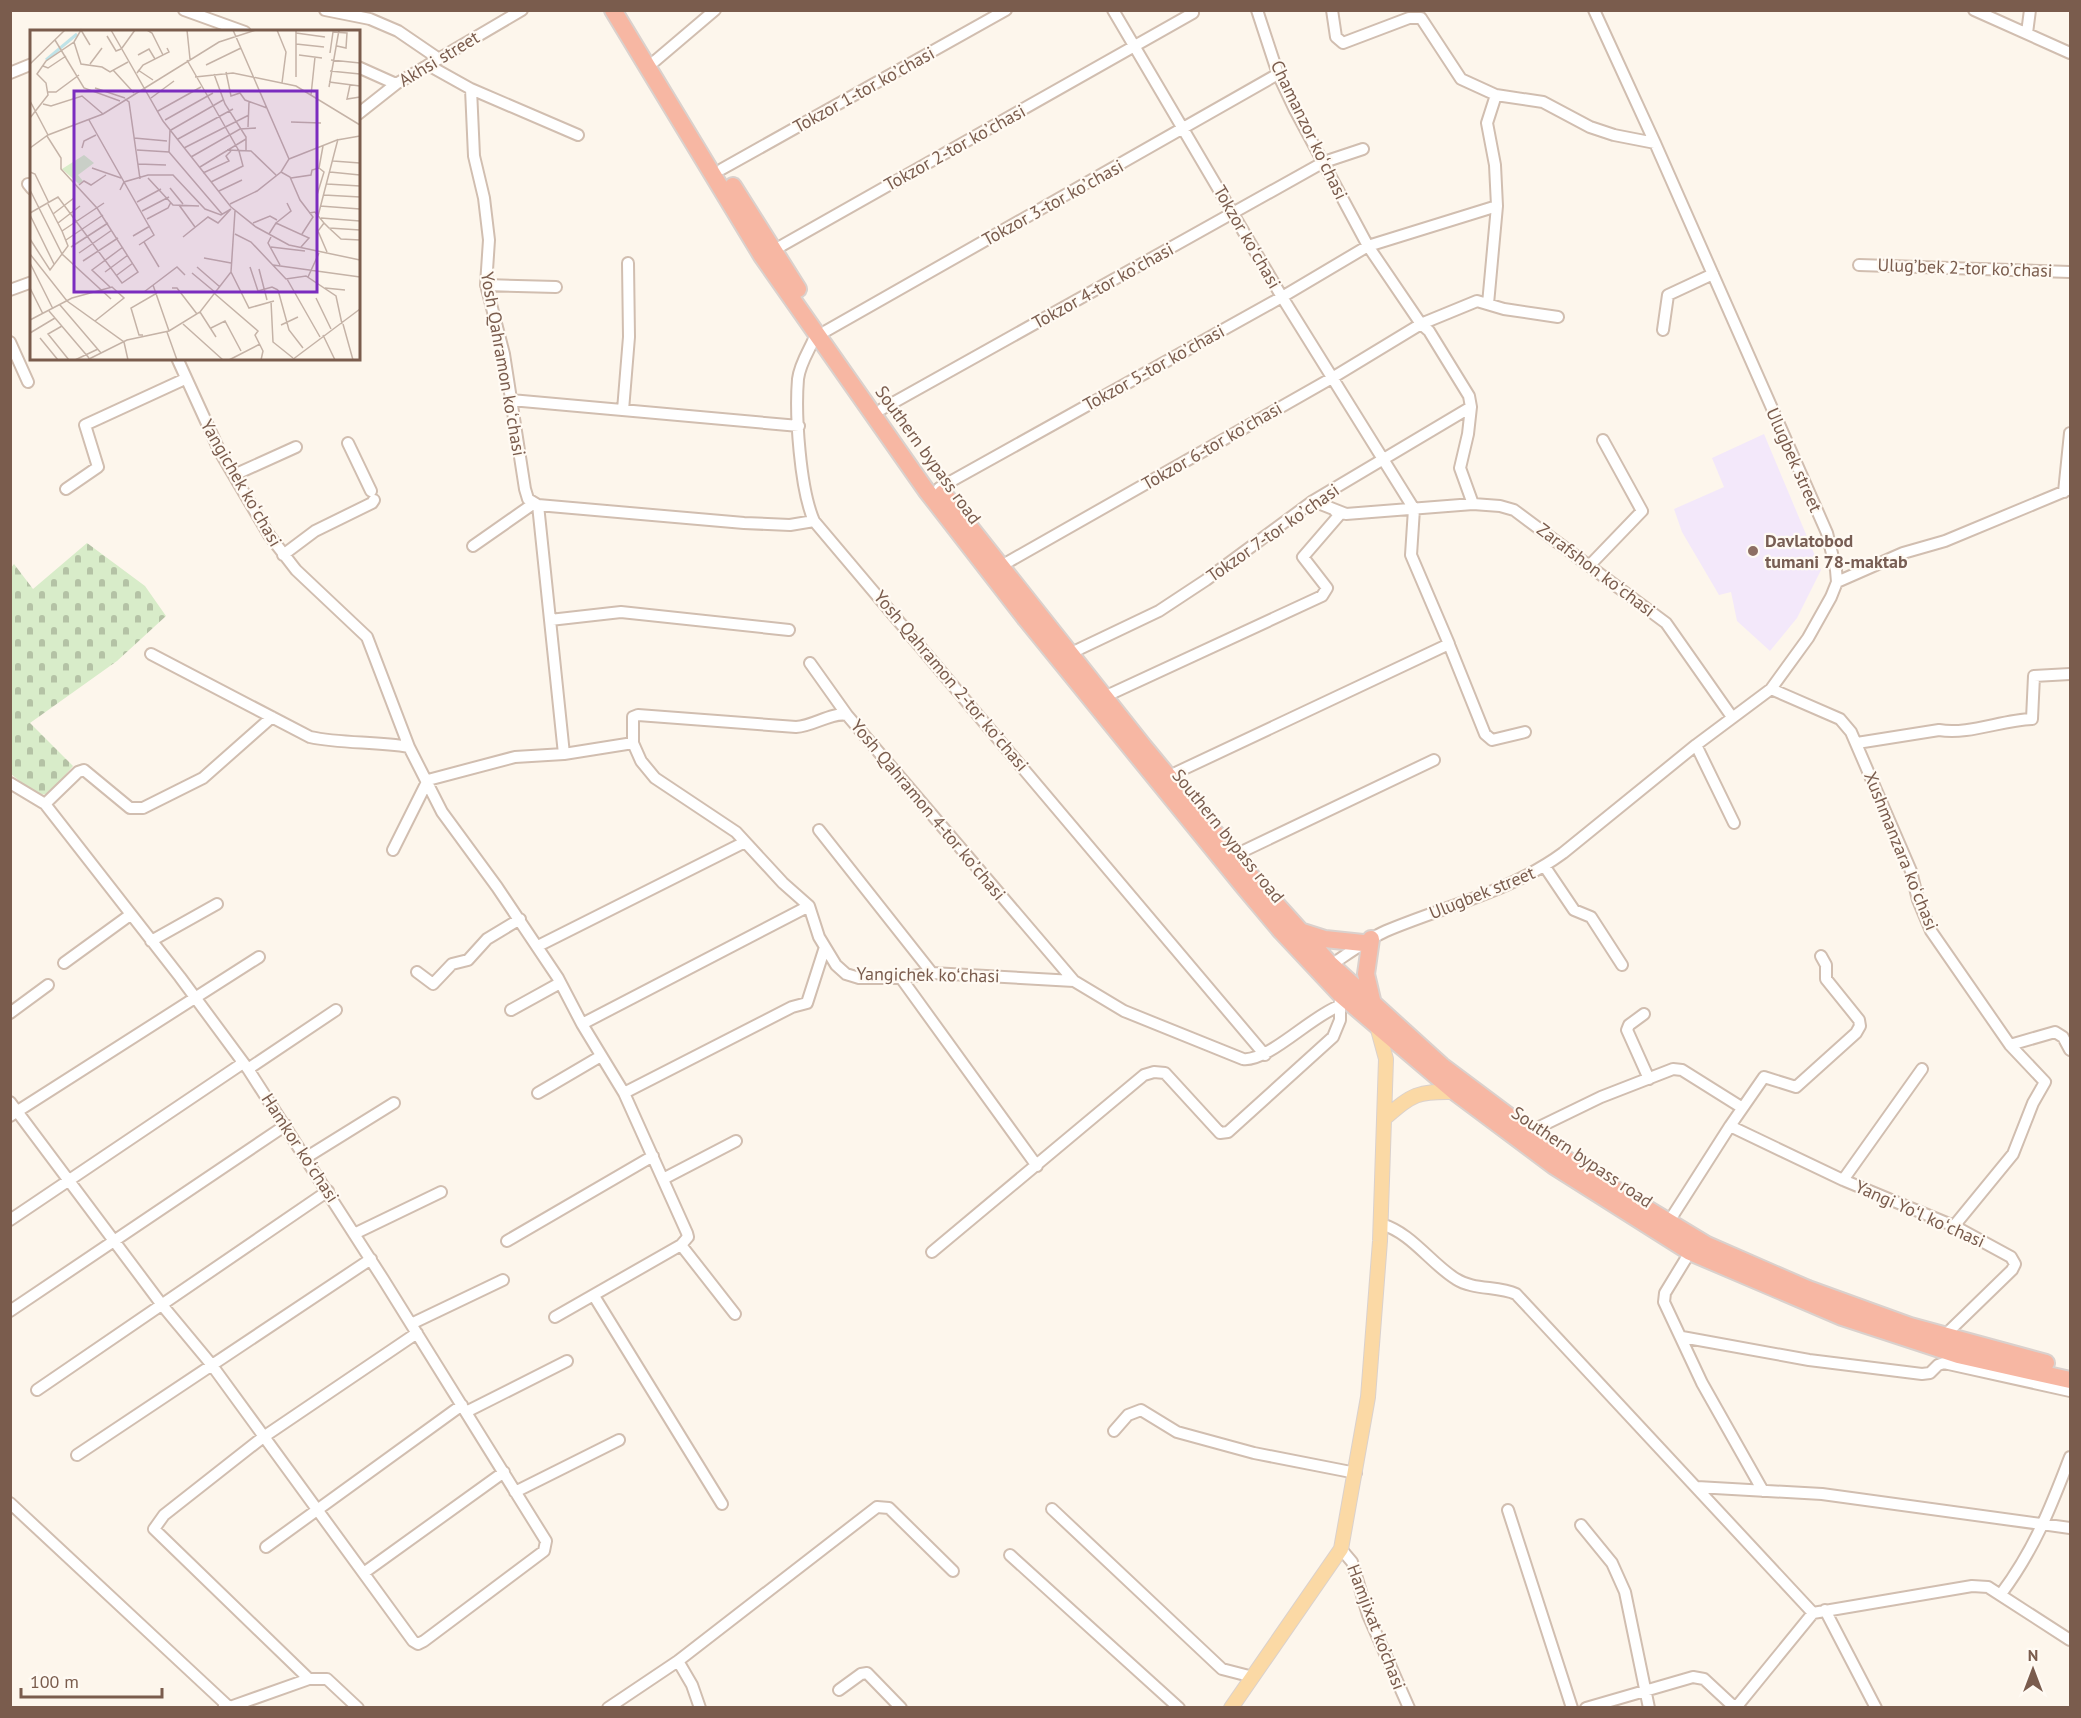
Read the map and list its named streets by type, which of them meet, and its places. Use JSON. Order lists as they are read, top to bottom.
{
  "streets": {
    "highway": ["Southern bypass road"],
    "street": [
      "Akhsi street",
      "Tokzor 1-tor koʼchasi",
      "Chamanzor koʻchasi",
      "Tokzor 2-tor koʼchasi",
      "Tokzor 3-tor koʼchasi",
      "Tokzor koʻchasi",
      "Ulugʼbek 2-tor koʼchasi",
      "Tokzor 4-tor koʼchasi",
      "Yosh Qahramon koʻchasi",
      "Tokzor 5-tor koʼchasi",
      "Tokzor 6-tor koʼchasi",
      "Ulugbek street",
      "Yangichek koʻchasi",
      "Tokzor 7-tor koʼchasi",
      "Zarafshon koʻchasi",
      "Yosh Qahramon 2-tor koʼchasi",
      "Yosh Qahramon 4-tor koʼchasi",
      "Xushmanzara koʻchasi",
      "Hamkor koʻchasi",
      "Yangi Yoʻl koʻchasi",
      "Hamjixat ko’chasi"
    ]
  },
  "crossings": [
    ["Tokzor 1-tor koʼchasi", "Southern bypass road"],
    ["Chamanzor koʻchasi", "Tokzor 3-tor koʼchasi"],
    ["Chamanzor koʻchasi", "Tokzor 4-tor koʼchasi"],
    ["Chamanzor koʻchasi", "Tokzor 5-tor koʼchasi"],
    ["Chamanzor koʻchasi", "Tokzor 6-tor koʼchasi"],
    ["Chamanzor koʻchasi", "Tokzor 7-tor koʼchasi"],
    ["Tokzor 2-tor koʼchasi", "Tokzor koʻchasi"],
    ["Tokzor 2-tor koʼchasi", "Southern bypass road"],
    ["Tokzor 3-tor koʼchasi", "Tokzor koʻchasi"],
    ["Tokzor 3-tor koʼchasi", "Southern bypass road"],
    ["Tokzor koʻchasi", "Tokzor 4-tor koʼchasi"],
    ["Tokzor koʻchasi", "Tokzor 5-tor koʼchasi"],
    ["Tokzor koʻchasi", "Tokzor 6-tor koʼchasi"],
    ["Tokzor koʻchasi", "Tokzor 7-tor koʼchasi"],
    ["Tokzor 4-tor koʼchasi", "Southern bypass road"],
    ["Tokzor 5-tor koʼchasi", "Southern bypass road"],
    ["Tokzor 6-tor koʼchasi", "Southern bypass road"],
    ["Southern bypass road", "Ulugbek street"],
    ["Southern bypass road", "Tokzor 7-tor koʼchasi"],
    ["Southern bypass road", "Yangi Yoʻl koʻchasi"],
    ["Ulugbek street", "Zarafshon koʻchasi"],
    ["Ulugbek street", "Xushmanzara koʻchasi"],
    ["Yangichek koʻchasi", "Yosh Qahramon 4-tor koʼchasi"],
    ["Xushmanzara koʻchasi", "Yangi Yoʻl koʻchasi"]
  ],
  "places": ["Davlatobod tumani 78-maktab"],
  "scale_bar": "100 m",
  "north": "top"
}
